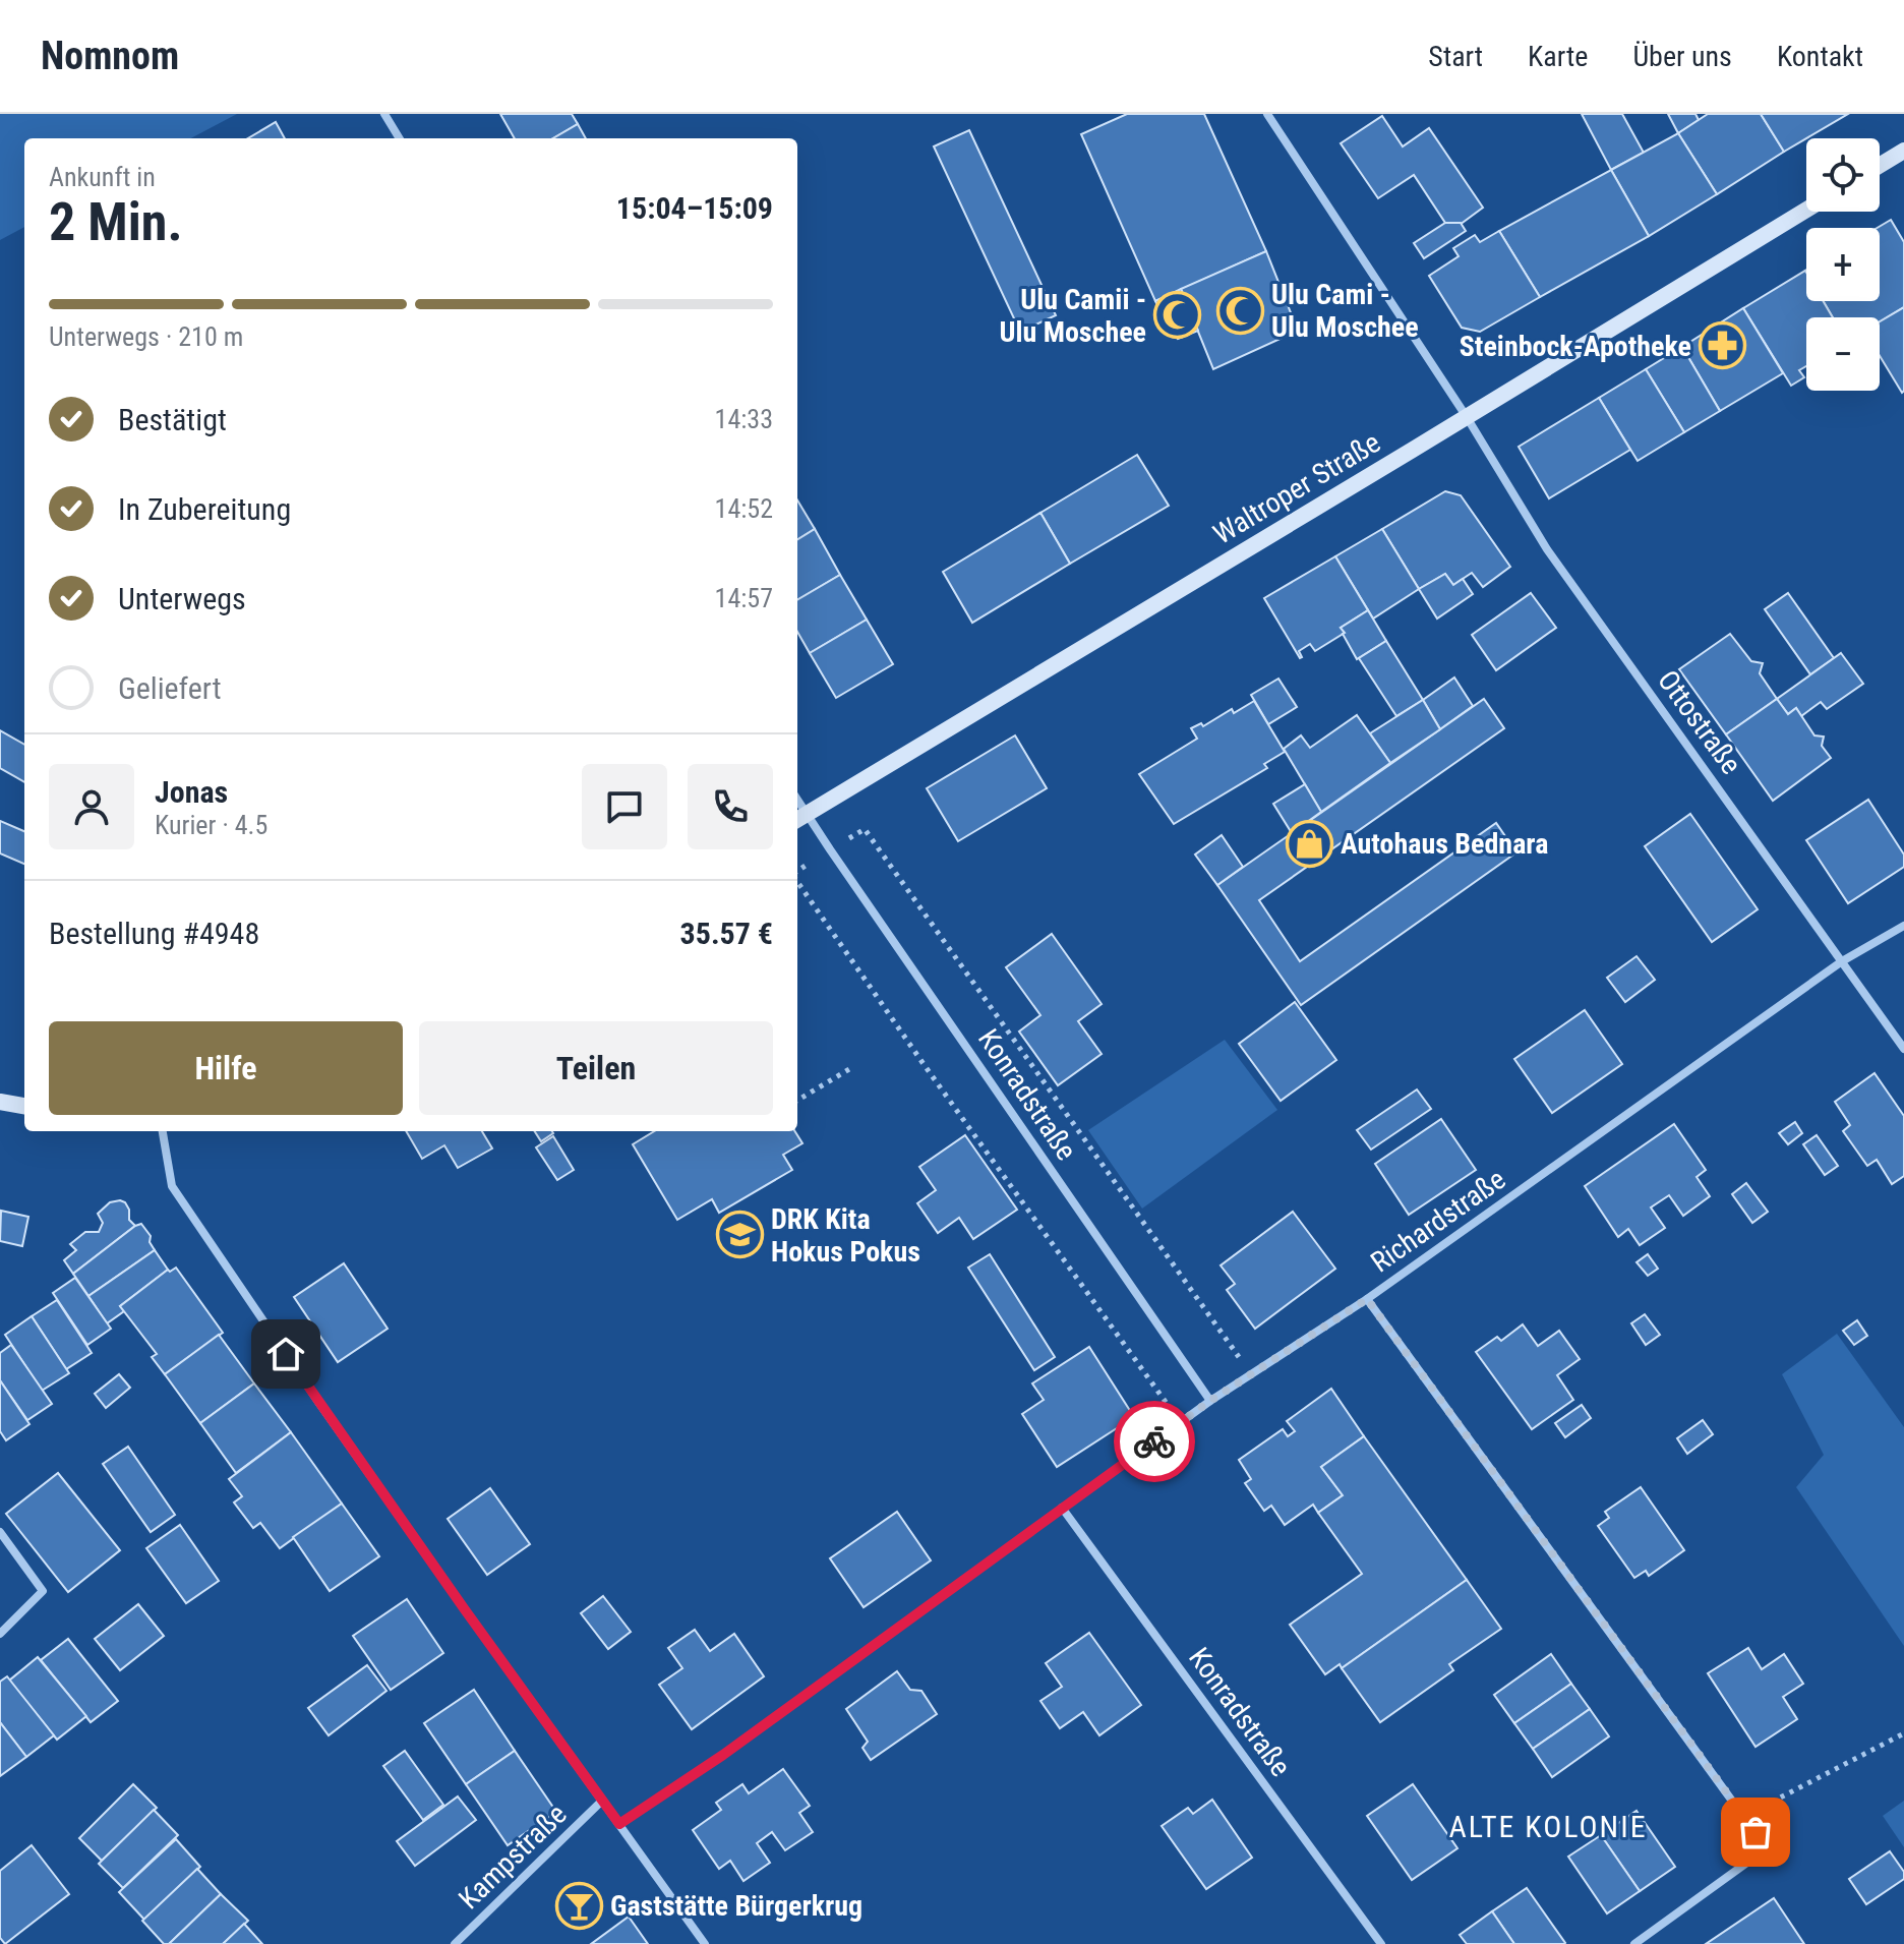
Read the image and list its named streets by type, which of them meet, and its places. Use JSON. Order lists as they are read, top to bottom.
{
  "streets": {
    "main road": ["Waltroper Straße"],
    "street": [
      "Ottostraße",
      "Konradstraße",
      "Richardstraße",
      "Kampstraße"
    ]
  },
  "crossings": [
    ["Waltroper Straße", "Ottostraße"],
    ["Waltroper Straße", "Konradstraße"],
    ["Ottostraße", "Richardstraße"],
    ["Konradstraße", "Richardstraße"]
  ],
  "districts": ["ALTE KOLONIE"],
  "places": {
    "mosque": ["Ulu Cami - Ulu Moschee", "Ulu Camii - Ulu Moschee"],
    "pharmacy": ["Steinbock-Apotheke"],
    "shop": ["Autohaus Bednara"],
    "school or university": ["DRK Kita Hokus Pokus"],
    "bar": ["Gaststätte Bürgerkrug"]
  },
  "page": {
    "header": "Nomnom",
    "nav": [
      "Start",
      "Karte",
      "Über uns",
      "Kontakt"
    ],
    "map_buttons": ["+", "−"],
    "heading": ["2 Min.", "Ankunft in", "15:04–15:09"],
    "panel": [
      "Jonas",
      "Kurier · 4.5",
      "Bestellung #4948",
      "35.57 €"
    ],
    "bar": "Unterwegs · 210 m",
    "list": [
      ["Bestätigt", "14:33"],
      ["In Zubereitung", "14:52"],
      ["Unterwegs", "14:57"],
      "Geliefert"
    ],
    "buttons": ["Hilfe", "Teilen"]
  }
}
